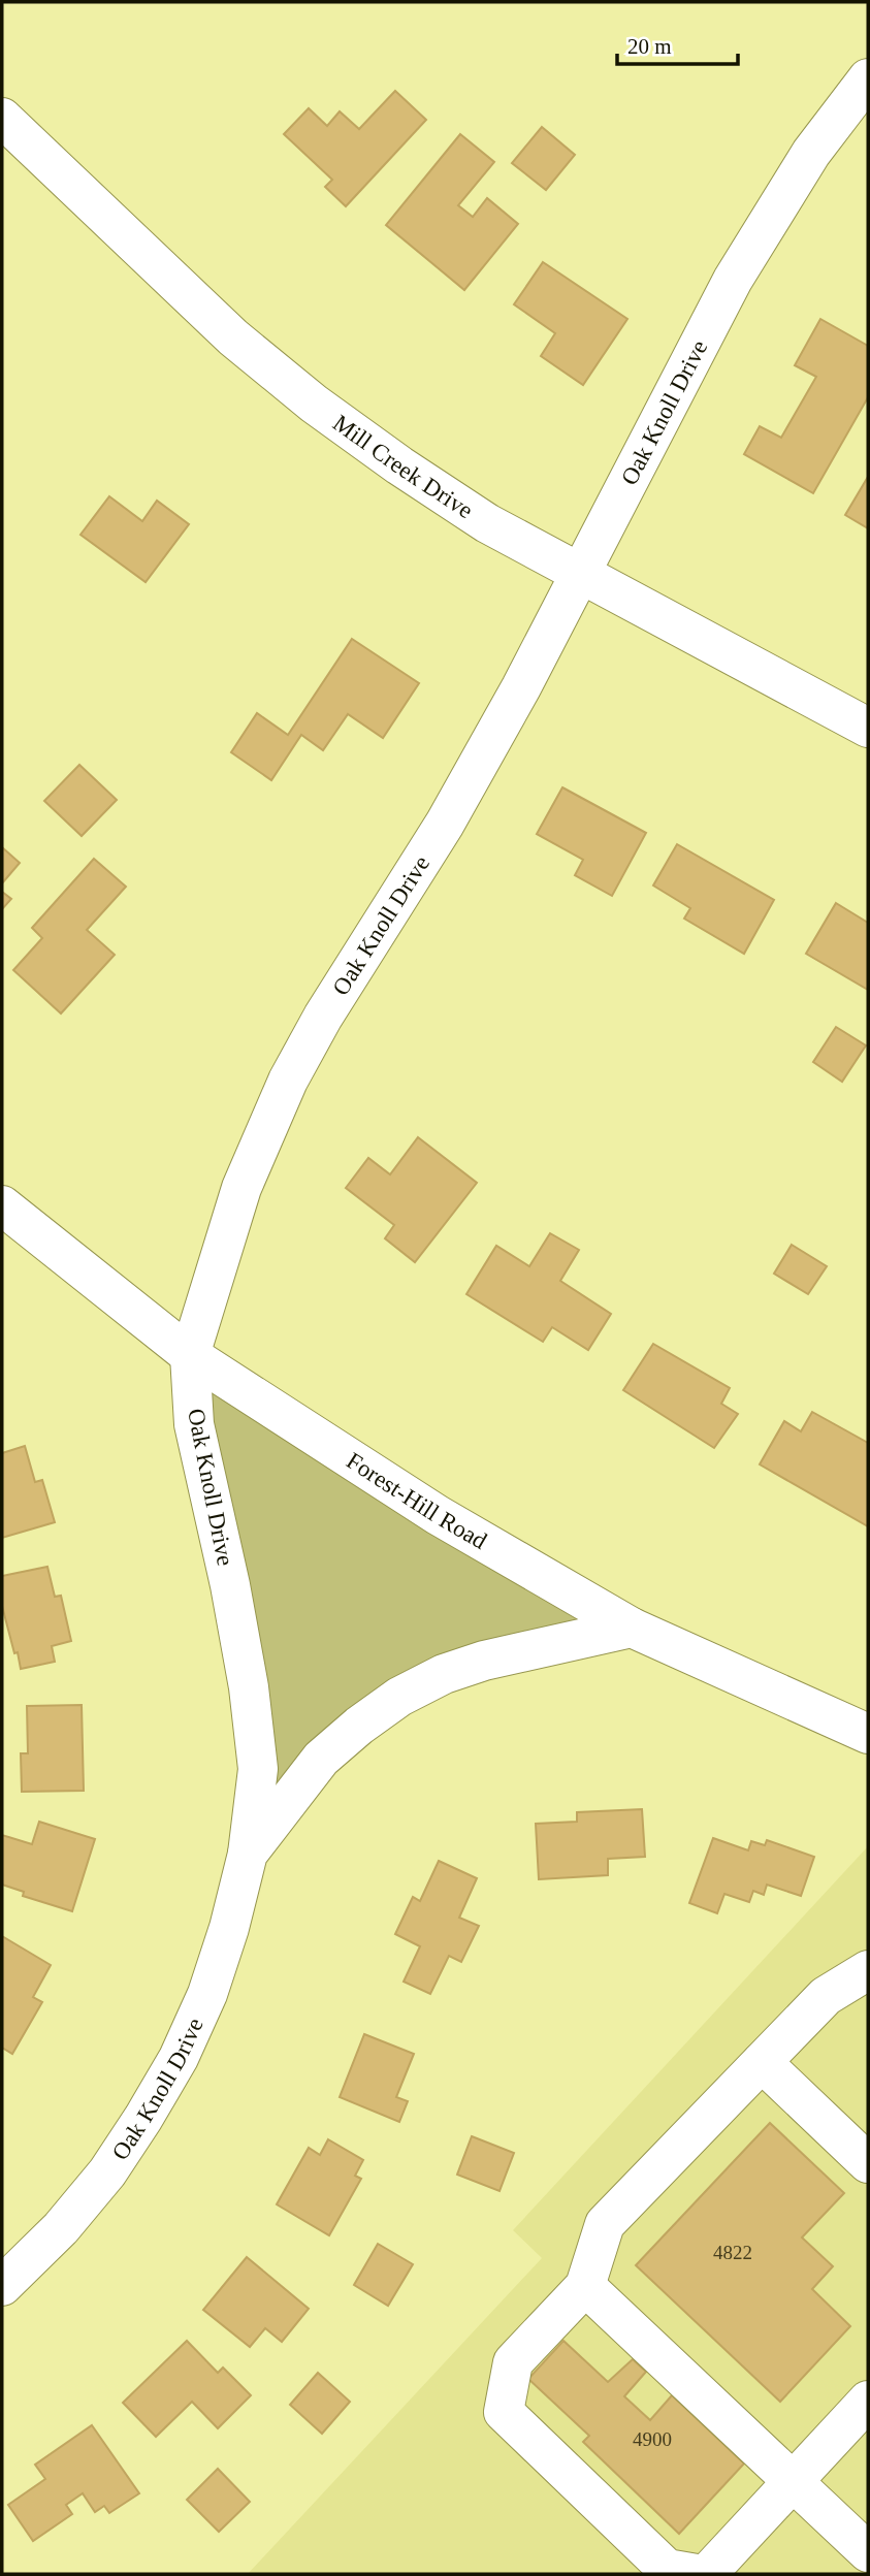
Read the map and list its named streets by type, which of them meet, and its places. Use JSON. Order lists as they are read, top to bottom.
{
  "streets": {
    "street": ["Oak Knoll Drive", "Mill Creek Drive", "Forest-Hill Road"]
  },
  "crossings": [
    ["Oak Knoll Drive", "Mill Creek Drive"],
    ["Oak Knoll Drive", "Forest-Hill Road"]
  ],
  "house_numbers": ["4822", "4900"],
  "scale_bar": "20 m"
}
